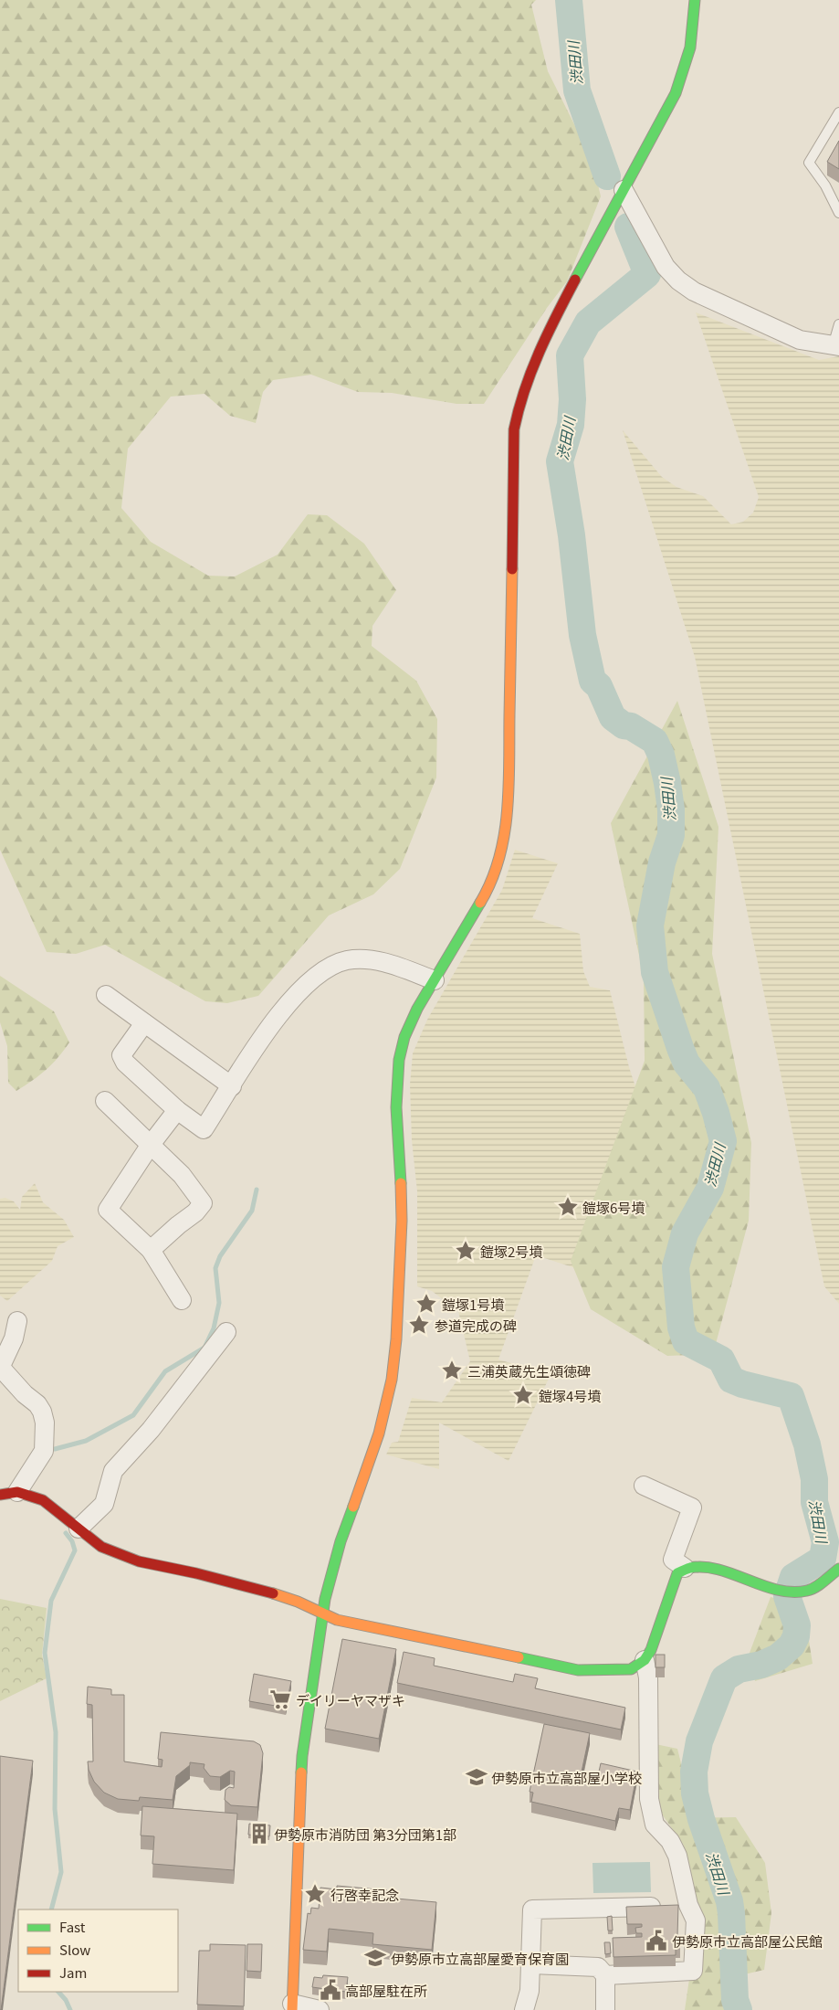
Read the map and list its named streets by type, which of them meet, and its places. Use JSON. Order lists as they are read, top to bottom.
{
  "water": ["渋田川"],
  "places": {
    "place": [
      "鎧塚6号墳",
      "鎧塚2号墳",
      "鎧塚1号墳",
      "参道完成の碑",
      "三浦英蔵先生頌徳碑",
      "鎧塚4号墳",
      "行啓幸記念"
    ],
    "supermarket": ["デイリーヤマザキ"],
    "school or university": ["伊勢原市立高部屋小学校", "伊勢原市立高部屋愛育保育園"],
    "building": ["伊勢原市消防団 第3分団第1部"],
    "public building": ["伊勢原市立高部屋公民館", "高部屋駐在所"]
  },
  "legend": ["Fast", "Slow", "Jam"]
}
